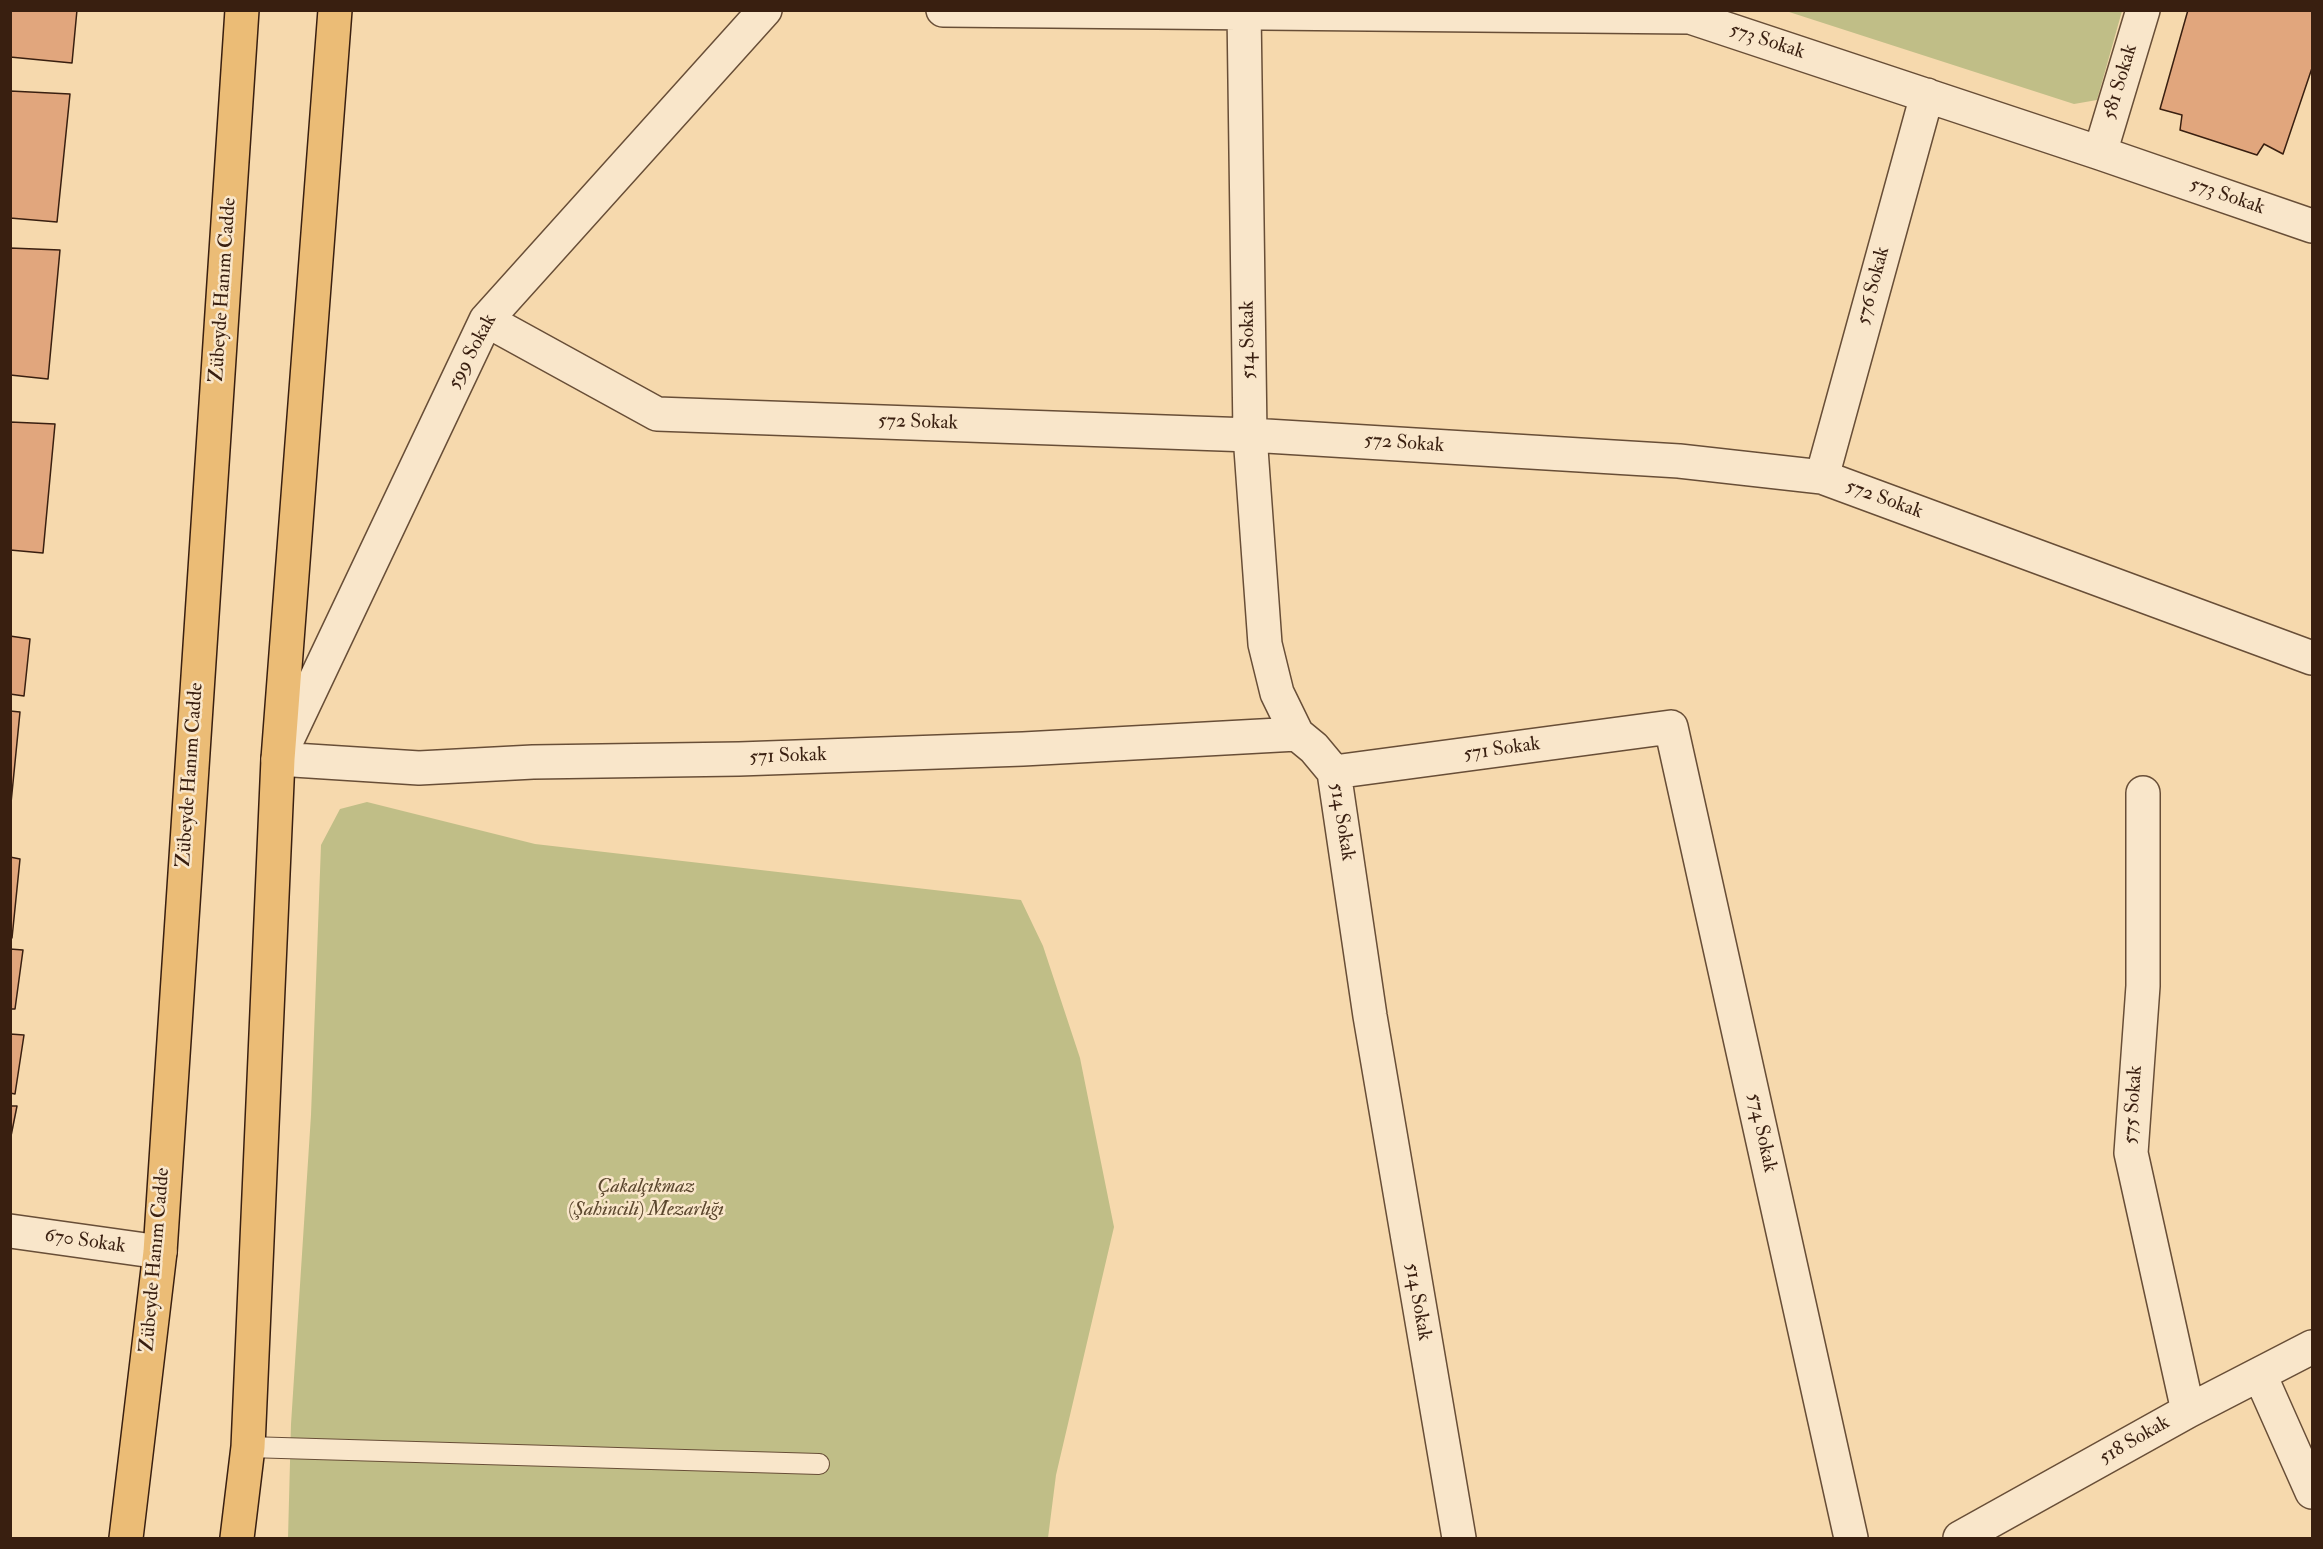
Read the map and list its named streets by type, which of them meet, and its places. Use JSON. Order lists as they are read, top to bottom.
{
  "streets": {
    "highway": ["Zübeyde Hanım Cadde"],
    "street": [
      "573 Sokak",
      "581 Sokak",
      "576 Sokak",
      "514 Sokak",
      "599 Sokak",
      "572 Sokak",
      "571 Sokak",
      "575 Sokak",
      "574 Sokak",
      "670 Sokak",
      "518 Sokak"
    ]
  },
  "crossings": [
    ["573 Sokak", "581 Sokak"],
    ["573 Sokak", "576 Sokak"],
    ["573 Sokak", "514 Sokak"],
    ["576 Sokak", "572 Sokak"],
    ["Zübeyde Hanım Cadde", "670 Sokak"],
    ["514 Sokak", "572 Sokak"],
    ["514 Sokak", "571 Sokak"],
    ["599 Sokak", "572 Sokak"],
    ["599 Sokak", "571 Sokak"],
    ["571 Sokak", "574 Sokak"],
    ["575 Sokak", "518 Sokak"]
  ],
  "parks": ["Çakalçıkmaz (Şahincili) Mezarlığı"]
}
